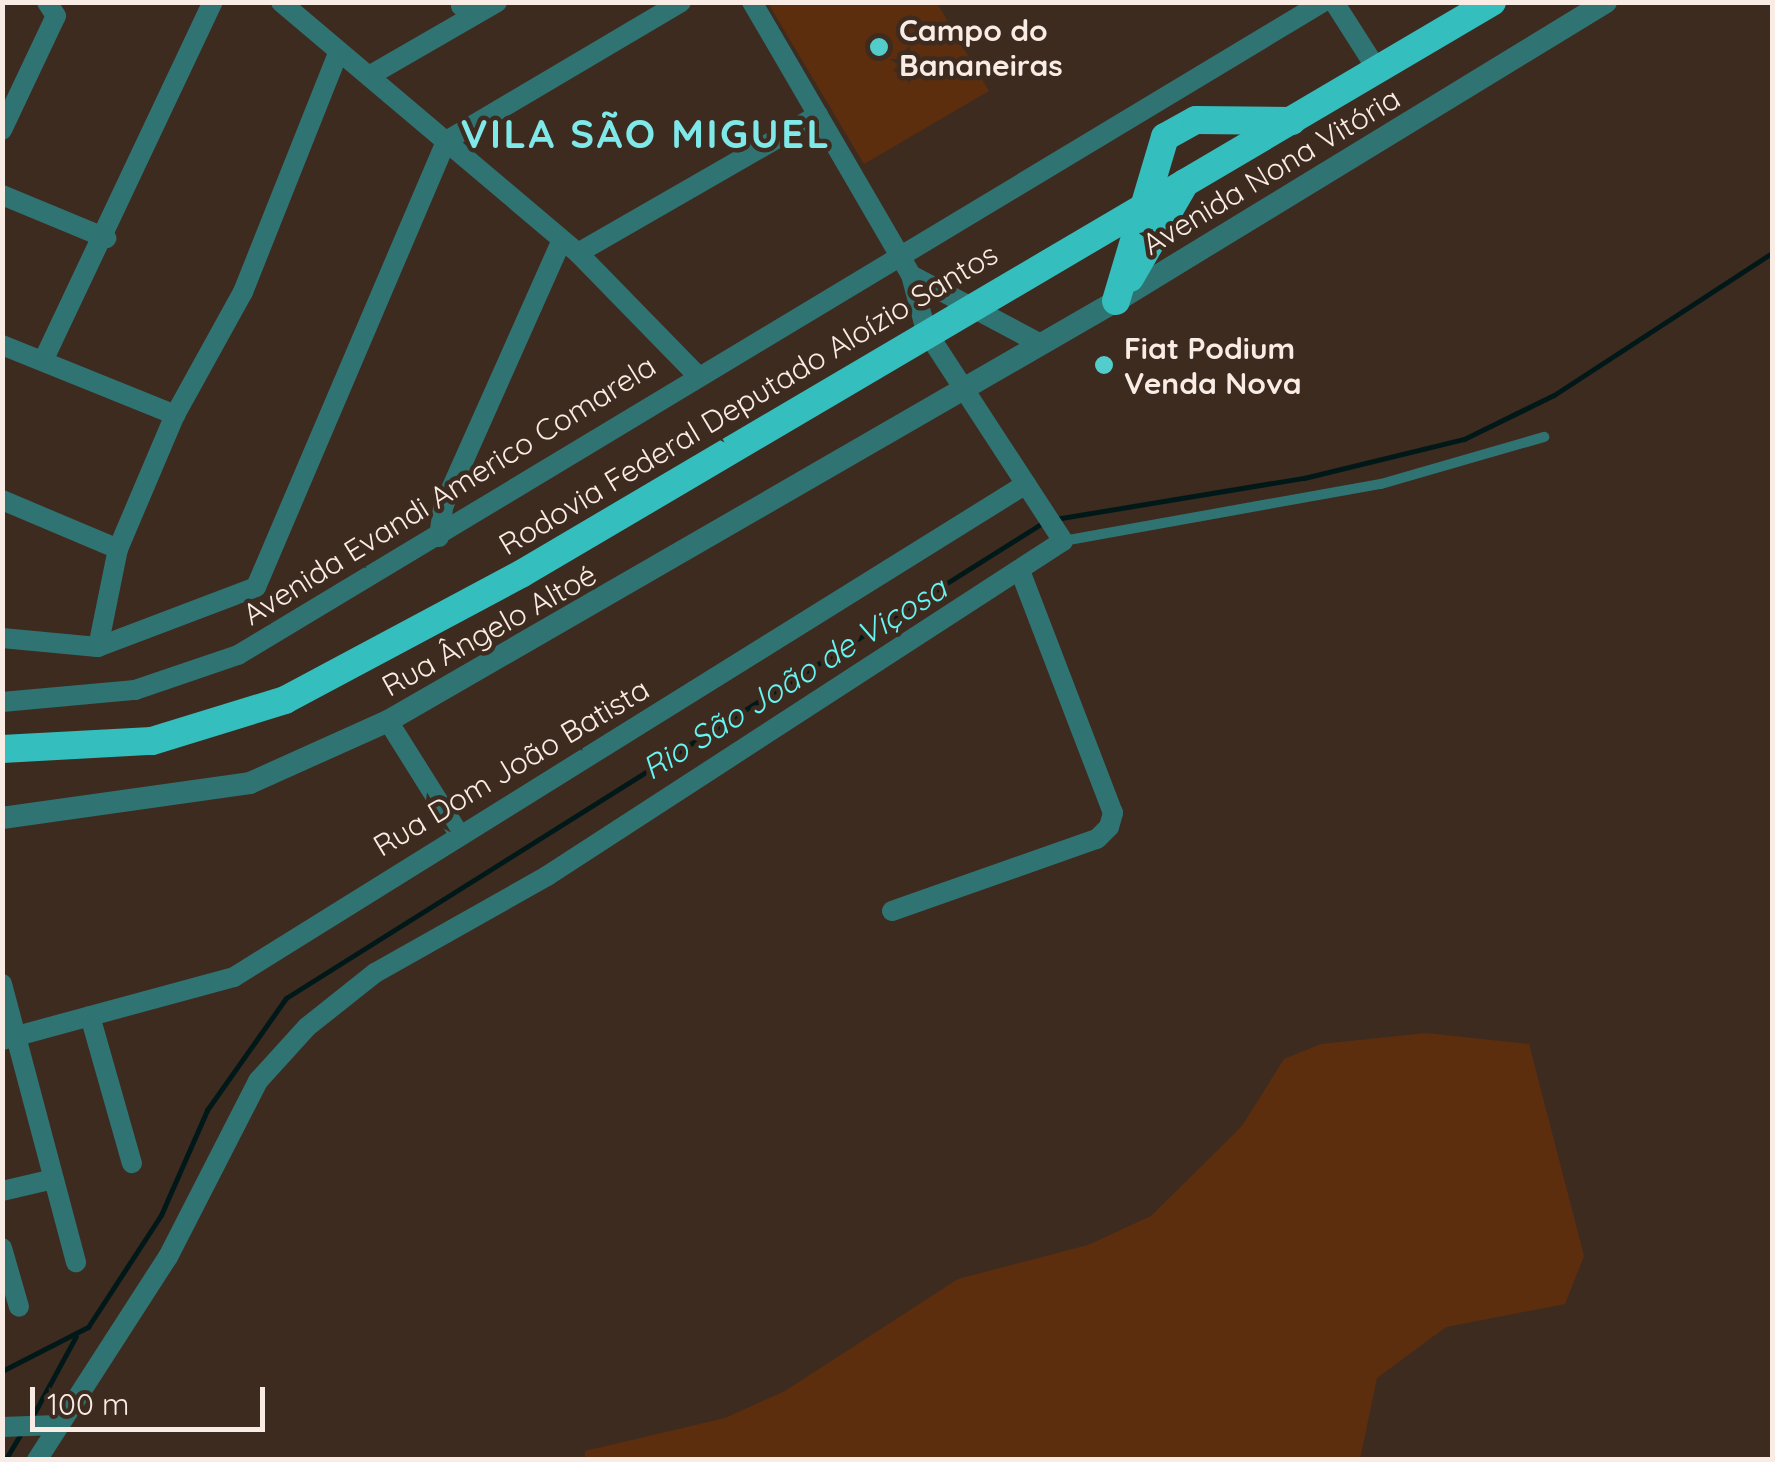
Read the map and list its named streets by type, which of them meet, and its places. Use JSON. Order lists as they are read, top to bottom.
{
  "streets": {
    "highway": ["Rodovia Federal Deputado Aloízio Santos"],
    "street": [
      "Avenida Nona Vitória",
      "Avenida Evandi Americo Comarela",
      "Rua Ângelo Altoé",
      "Rua Dom João Batista"
    ]
  },
  "crossings": [
    ["Avenida Nona Vitória", "Rua Ângelo Altoé"]
  ],
  "districts": ["VILA SÃO MIGUEL"],
  "water": ["Rio São João de Viçosa"],
  "places": ["Campo do Bananeiras", "Fiat Podium Venda Nova"],
  "scale_bar": "100 m"
}
